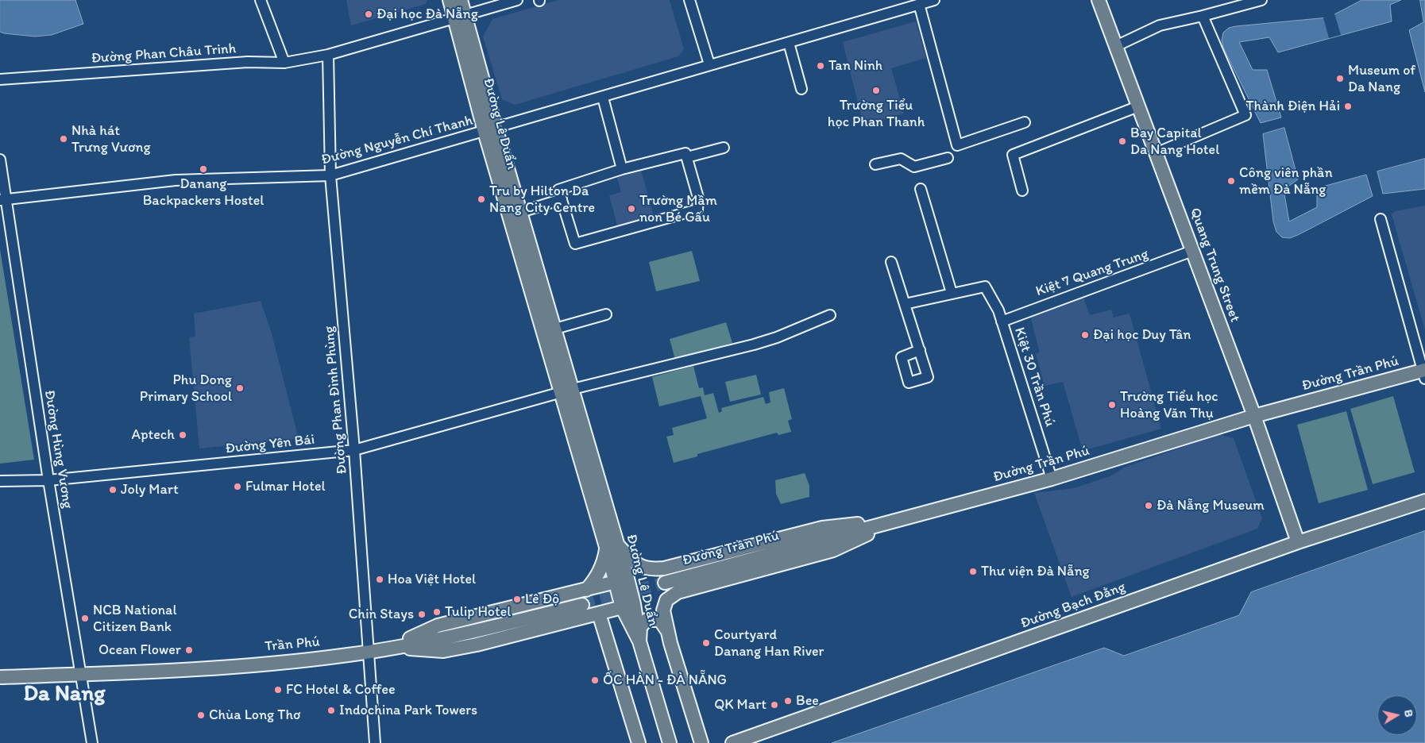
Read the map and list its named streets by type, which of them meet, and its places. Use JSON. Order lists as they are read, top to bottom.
{
  "streets": {
    "main road": [
      "Đường Lê Duẩn",
      "Quang Trung Street",
      "Đường Trần Phú",
      "Đường Bạch Đằng",
      "Trần Phú"
    ],
    "street": [
      "Đường Phan Châu Trinh",
      "Đường Nguyễn Chí Thanh",
      "Kiệt 7 Quang Trung",
      "Kiệt 30 Trần Phú",
      "Đường Phan Đình Phùng",
      "Đường Yên Bái",
      "Đường Hùng Vương"
    ]
  },
  "crossings": [
    ["Đường Phan Châu Trinh", "Đường Lê Duẩn"],
    ["Đường Phan Châu Trinh", "Đường Phan Đình Phùng"],
    ["Đường Lê Duẩn", "Đường Nguyễn Chí Thanh"],
    ["Đường Lê Duẩn", "Đường Yên Bái"],
    ["Đường Nguyễn Chí Thanh", "Đường Phan Đình Phùng"],
    ["Đường Nguyễn Chí Thanh", "Đường Hùng Vương"],
    ["Quang Trung Street", "Kiệt 7 Quang Trung"],
    ["Quang Trung Street", "Đường Trần Phú"],
    ["Quang Trung Street", "Đường Bạch Đằng"],
    ["Kiệt 7 Quang Trung", "Kiệt 30 Trần Phú"],
    ["Đường Trần Phú", "Kiệt 30 Trần Phú"],
    ["Đường Phan Đình Phùng", "Đường Yên Bái"],
    ["Đường Phan Đình Phùng", "Trần Phú"],
    ["Đường Yên Bái", "Đường Hùng Vương"],
    ["Đường Hùng Vương", "Trần Phú"]
  ],
  "districts": ["Da Nang"],
  "places": [
    "Đại học Đà Nẵng",
    "Tan Ninh",
    "Museum of Da Nang",
    "Trường Tiểu học Phan Thanh",
    "Thành Điện Hải",
    "Nhà hát Trưng Vương",
    "Bay Capital Da Nang Hotel",
    "Danang Backpackers Hostel",
    "Công viên phần mềm Đà Nẵng",
    "Tru by Hilton Da Nang City Centre",
    "Trường Mầm non Bé Gấu",
    "Đại học Duy Tân",
    "Phu Dong Primary School",
    "Trường Tiểu học Hoàng Văn Thụ",
    "Aptech",
    "Fulmar Hotel",
    "Joly Mart",
    "Đà Nẵng Museum",
    "Thư viện Đà Nẵng",
    "Hoa Việt Hotel",
    "Lê Độ",
    "Tulip Hotel",
    "Chin Stays",
    "NCB National Citizen Bank",
    "Courtyard Danang Han River",
    "Ocean Flower",
    "ỐC HÀN - ĐÀ NẴNG",
    "FC Hotel & Coffee",
    "Bee",
    "QK Mart",
    "Indochina Park Towers",
    "Chùa Long Thơ"
  ],
  "north": "right"
}
